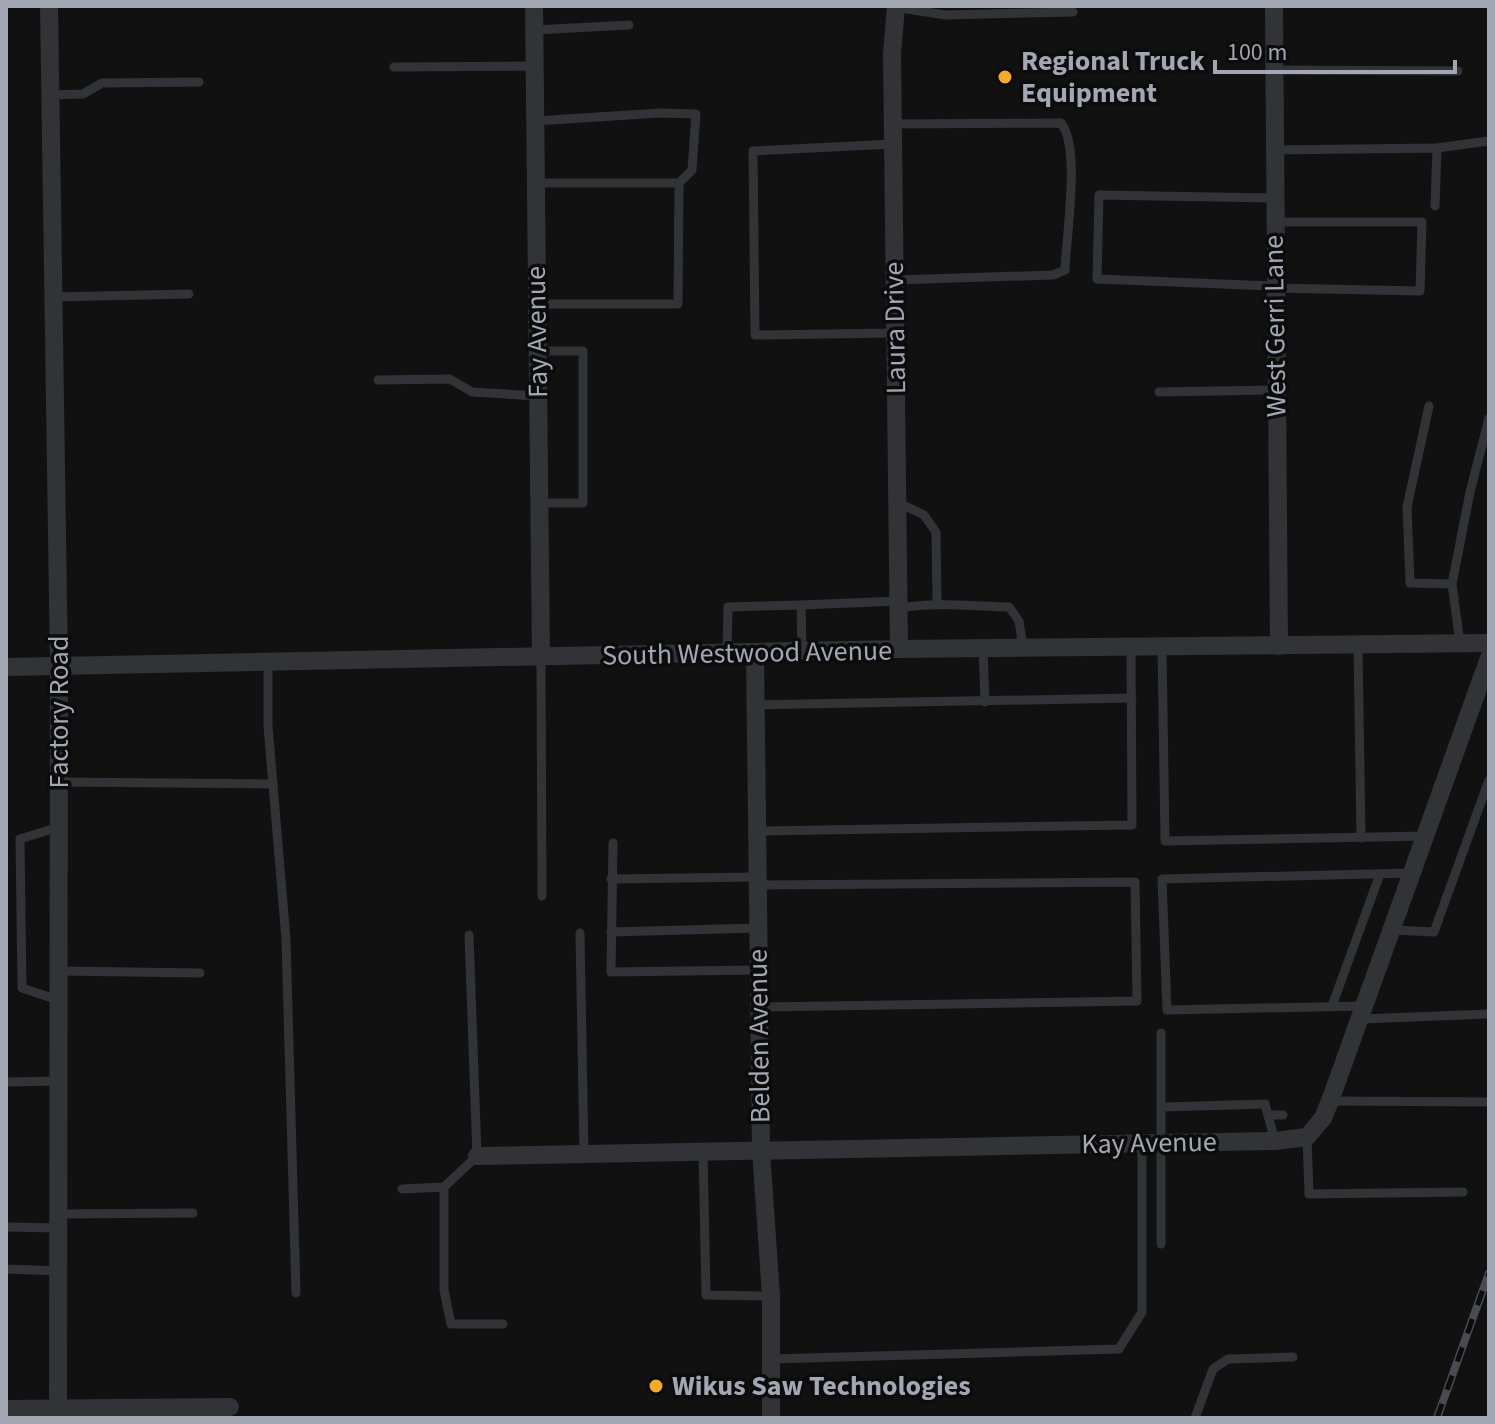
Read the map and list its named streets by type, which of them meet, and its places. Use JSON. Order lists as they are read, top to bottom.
{
  "streets": {
    "street": [
      "West Gerri Lane",
      "Laura Drive",
      "Fay Avenue",
      "South Westwood Avenue",
      "Factory Road",
      "Belden Avenue",
      "Kay Avenue"
    ]
  },
  "crossings": [
    ["West Gerri Lane", "South Westwood Avenue"],
    ["Laura Drive", "South Westwood Avenue"],
    ["Fay Avenue", "South Westwood Avenue"],
    ["South Westwood Avenue", "Factory Road"],
    ["South Westwood Avenue", "Belden Avenue"],
    ["Belden Avenue", "Kay Avenue"]
  ],
  "places": ["Regional Truck Equipment", "Wikus Saw Technologies"],
  "scale_bar": "100 m"
}
